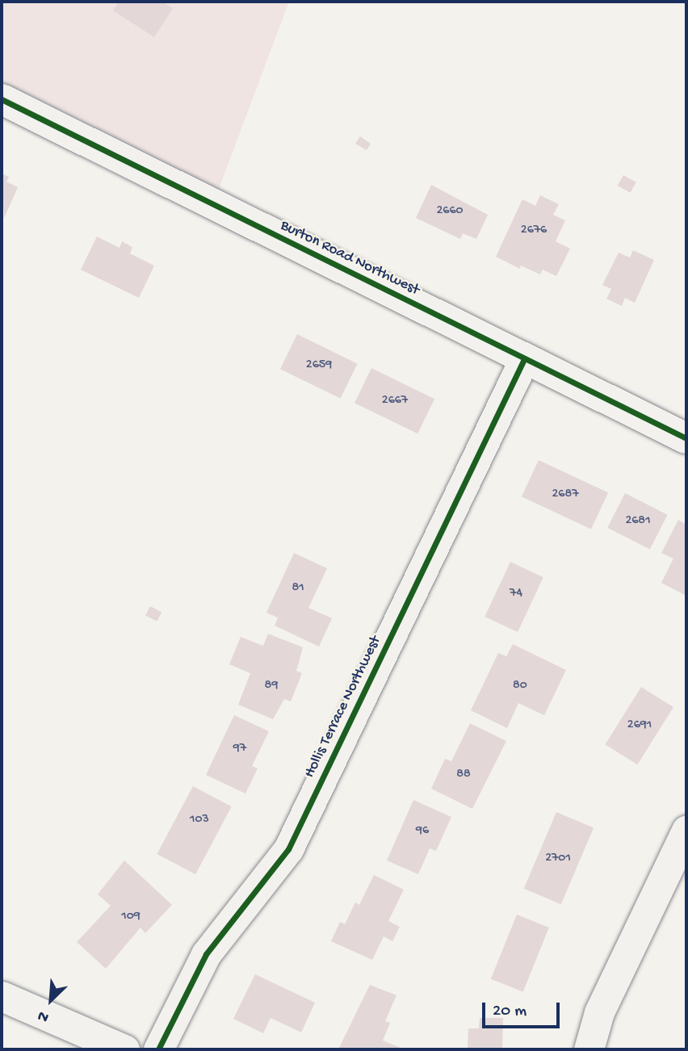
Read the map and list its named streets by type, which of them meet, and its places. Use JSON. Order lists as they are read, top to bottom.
{
  "streets": {
    "street": ["Burton Road Northwest", "Hollis Terrace Northwest"]
  },
  "crossings": [
    ["Burton Road Northwest", "Hollis Terrace Northwest"]
  ],
  "house_numbers": [
    "2660",
    "2676",
    "2659",
    "2667",
    "2687",
    "2681",
    "81",
    "74",
    "89",
    "80",
    "2691",
    "97",
    "88",
    "103",
    "96",
    "2701",
    "109"
  ],
  "scale_bar": "20 m",
  "north": "bottom left"
}
